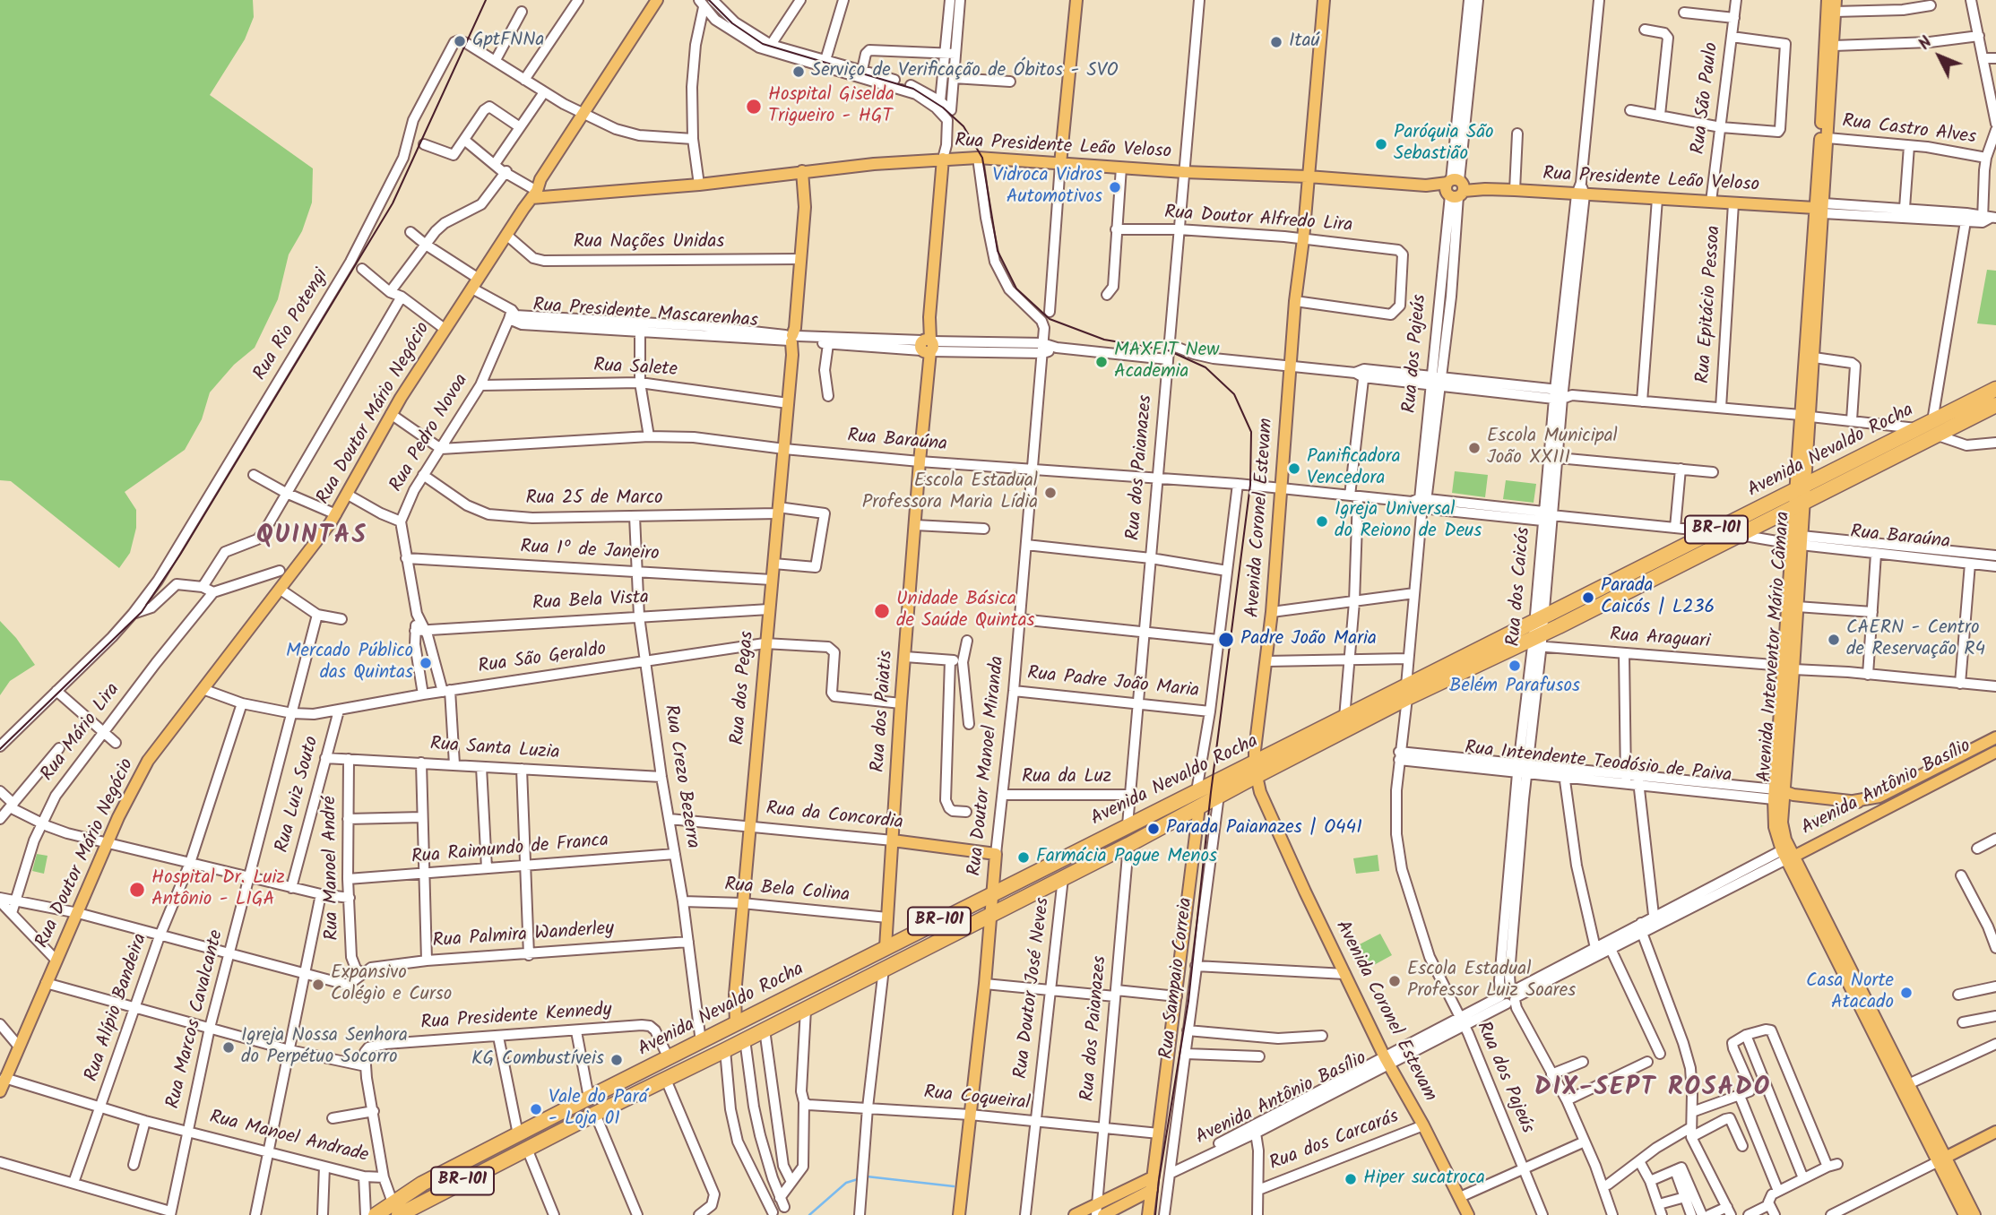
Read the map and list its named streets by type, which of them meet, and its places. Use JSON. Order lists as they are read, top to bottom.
{
  "streets": {
    "highway": ["Avenida Nevaldo Rocha", "BR-101"],
    "main road": [
      "Rua Presidente Leão Veloso",
      "Rua Doutor Mário Negócio",
      "Avenida Coronel Estevam",
      "Avenida Interventor Mário Câmara",
      "Rua dos Pegas",
      "Rua dos Paiatis",
      "Rua Intendente Teodósio de Paiva",
      "Rua Doutor Manoel Miranda",
      "Avenida Antônio Basílio",
      "Rua da Concordia",
      "Rua Sampaio Correia"
    ],
    "street": [
      "Rua São Paulo",
      "Rua Castro Alves",
      "Rua Doutor Alfredo Lira",
      "Rua Nações Unidas",
      "Rua Epitácio Pessoa",
      "Rua Presidente Mascarenhas",
      "Rua Rio Potengi",
      "Rua dos Pajeús",
      "Rua Salete",
      "Rua Pedro Novoa",
      "Rua Baraúna",
      "Rua dos Paianazes",
      "Rua 25 de Marco",
      "Rua 1º de Janeiro",
      "Rua dos Caicós",
      "Rua Bela Vista",
      "Rua Araguari",
      "Rua São Geraldo",
      "Rua Padre João Maria",
      "Rua Mário Lira",
      "Rua Santa Luzia",
      "Rua Crezo Bezerra",
      "Rua da Luz",
      "Rua Luiz Souto",
      "Rua Raimundo de Franca",
      "Rua Manoel André",
      "Rua Bela Colina",
      "Rua Palmira Wanderley",
      "Rua Doutor José Neves",
      "Rua Alípio Bandeira",
      "Rua Presidente Kennedy",
      "Rua Marcos Cavalcante",
      "Rua Coqueiral",
      "Rua Manoel Andrade",
      "Rua dos Carcarás"
    ]
  },
  "crossings": [
    ["Rua São Paulo", "Rua Presidente Leão Veloso"],
    ["Rua Castro Alves", "Avenida Interventor Mário Câmara"],
    ["Rua Presidente Leão Veloso", "Rua Epitácio Pessoa"],
    ["Rua Presidente Leão Veloso", "Rua dos Pajeús"],
    ["Rua Presidente Leão Veloso", "Rua Doutor Mário Negócio"],
    ["Rua Presidente Leão Veloso", "Rua dos Paianazes"],
    ["Rua Presidente Leão Veloso", "Avenida Coronel Estevam"],
    ["Rua Presidente Leão Veloso", "Rua dos Caicós"],
    ["Rua Presidente Leão Veloso", "Avenida Interventor Mário Câmara"],
    ["Rua Presidente Leão Veloso", "Rua dos Pegas"],
    ["Rua Presidente Leão Veloso", "Rua dos Paiatis"],
    ["Rua Presidente Leão Veloso", "Rua Doutor Manoel Miranda"],
    ["Rua Doutor Alfredo Lira", "Rua dos Paianazes"],
    ["Rua Doutor Alfredo Lira", "Avenida Coronel Estevam"],
    ["Rua Nações Unidas", "Rua Doutor Mário Negócio"],
    ["Rua Nações Unidas", "Rua dos Pegas"],
    ["Rua Presidente Mascarenhas", "Rua Doutor Mário Negócio"],
    ["Rua Presidente Mascarenhas", "Rua Pedro Novoa"],
    ["Rua Presidente Mascarenhas", "Rua dos Paianazes"],
    ["Rua Presidente Mascarenhas", "Rua dos Pegas"],
    ["Rua Presidente Mascarenhas", "Rua dos Paiatis"],
    ["Rua Presidente Mascarenhas", "Rua Doutor Manoel Miranda"],
    ["Rua dos Pajeús", "Rua Baraúna"],
    ["Rua dos Pajeús", "Avenida Nevaldo Rocha"],
    ["Rua dos Pajeús", "Rua Intendente Teodósio de Paiva"],
    ["Rua dos Pajeús", "Avenida Antônio Basílio"],
    ["Rua Salete", "Rua Pedro Novoa"],
    ["Rua Salete", "Rua dos Pegas"],
    ["Rua Doutor Mário Negócio", "Rua São Geraldo"],
    ["Rua Doutor Mário Negócio", "Rua Palmira Wanderley"],
    ["Rua Doutor Mário Negócio", "Rua Manoel Andrade"],
    ["Rua Pedro Novoa", "Rua Baraúna"],
    ["Rua Pedro Novoa", "Rua 25 de Marco"],
    ["Rua Pedro Novoa", "Rua 1º de Janeiro"],
    ["Rua Pedro Novoa", "Rua Bela Vista"],
    ["Rua Pedro Novoa", "Rua São Geraldo"],
    ["Rua Pedro Novoa", "Rua Santa Luzia"],
    ["Rua Baraúna", "Avenida Nevaldo Rocha"],
    ["Rua Baraúna", "Rua dos Paianazes"],
    ["Rua Baraúna", "Avenida Coronel Estevam"],
    ["Rua Baraúna", "Rua dos Caicós"],
    ["Rua Baraúna", "Avenida Interventor Mário Câmara"],
    ["Rua Baraúna", "Rua dos Pegas"],
    ["Rua Baraúna", "Rua dos Paiatis"],
    ["Rua Baraúna", "Rua Doutor Manoel Miranda"],
    ["Avenida Nevaldo Rocha", "Rua dos Paianazes"],
    ["Avenida Nevaldo Rocha", "Avenida Coronel Estevam"],
    ["Avenida Nevaldo Rocha", "Rua dos Caicós"],
    ["Avenida Nevaldo Rocha", "Rua Araguari"],
    ["Avenida Nevaldo Rocha", "Avenida Interventor Mário Câmara"],
    ["Avenida Nevaldo Rocha", "Rua dos Pegas"],
    ["Avenida Nevaldo Rocha", "Rua dos Paiatis"],
    ["Avenida Nevaldo Rocha", "Rua Doutor Manoel Miranda"],
    ["Avenida Nevaldo Rocha", "Rua Crezo Bezerra"],
    ["Avenida Nevaldo Rocha", "Rua Sampaio Correia"],
    ["Avenida Nevaldo Rocha", "Rua Doutor José Neves"],
    ["Avenida Nevaldo Rocha", "Rua Presidente Kennedy"],
    ["Rua dos Paianazes", "Rua Padre João Maria"],
    ["Rua dos Paianazes", "Rua da Luz"],
    ["Rua dos Paianazes", "Rua Coqueiral"],
    ["Rua 25 de Marco", "Rua dos Pegas"],
    ["Rua 25 de Marco", "Rua Crezo Bezerra"],
    ["Avenida Coronel Estevam", "Avenida Antônio Basílio"],
    ["Avenida Coronel Estevam", "Rua dos Carcarás"],
    ["Rua 1º de Janeiro", "Rua dos Pegas"],
    ["Rua 1º de Janeiro", "Rua Crezo Bezerra"],
    ["Rua dos Caicós", "Rua Araguari"],
    ["Rua dos Caicós", "Rua Intendente Teodósio de Paiva"],
    ["Rua dos Caicós", "Avenida Antônio Basílio"],
    ["Rua Bela Vista", "Rua dos Pegas"],
    ["Rua Bela Vista", "Rua Crezo Bezerra"],
    ["Rua Araguari", "Avenida Interventor Mário Câmara"],
    ["Avenida Interventor Mário Câmara", "Rua Intendente Teodósio de Paiva"],
    ["Avenida Interventor Mário Câmara", "Avenida Antônio Basílio"],
    ["Rua São Geraldo", "Rua dos Pegas"],
    ["Rua São Geraldo", "Rua dos Paiatis"],
    ["Rua São Geraldo", "Rua Crezo Bezerra"],
    ["Rua São Geraldo", "Rua Luiz Souto"],
    ["Rua São Geraldo", "Rua Alípio Bandeira"],
    ["Rua São Geraldo", "Rua Marcos Cavalcante"],
    ["Rua Padre João Maria", "Rua Doutor Manoel Miranda"],
    ["Rua dos Pegas", "Rua da Concordia"],
    ["Rua dos Pegas", "Rua Bela Colina"],
    ["Rua dos Paiatis", "Rua da Concordia"],
    ["Rua dos Paiatis", "Rua Bela Colina"],
    ["Rua Mário Lira", "Rua Palmira Wanderley"],
    ["Rua Santa Luzia", "Rua Crezo Bezerra"],
    ["Rua Santa Luzia", "Rua Luiz Souto"],
    ["Rua Santa Luzia", "Rua Manoel André"],
    ["Rua Intendente Teodósio de Paiva", "Avenida Antônio Basílio"],
    ["Rua Doutor Manoel Miranda", "Rua da Luz"],
    ["Rua Doutor Manoel Miranda", "Rua da Concordia"],
    ["Rua Doutor Manoel Miranda", "Rua Coqueiral"],
    ["Rua Crezo Bezerra", "Rua da Concordia"],
    ["Rua Crezo Bezerra", "Rua Raimundo de Franca"],
    ["Rua Crezo Bezerra", "Rua Bela Colina"],
    ["Rua Crezo Bezerra", "Rua Palmira Wanderley"],
    ["Avenida Antônio Basílio", "Rua Sampaio Correia"],
    ["Rua Raimundo de Franca", "Rua Manoel André"],
    ["Rua Manoel André", "Rua Palmira Wanderley"],
    ["Rua Palmira Wanderley", "Rua Alípio Bandeira"],
    ["Rua Palmira Wanderley", "Rua Marcos Cavalcante"],
    ["Rua Sampaio Correia", "Rua Coqueiral"],
    ["Rua Doutor José Neves", "Rua Coqueiral"],
    ["Rua Alípio Bandeira", "Rua Manoel Andrade"],
    ["Rua Marcos Cavalcante", "Rua Manoel Andrade"]
  ],
  "districts": ["QUINTAS", "DIX-SEPT ROSADO"],
  "places": [
    "GptFNNa",
    "Itaú",
    "Serviço de Verificação de Óbitos - SVO",
    "Hospital Giselda Trigueiro - HGT",
    "Paróquia São Sebastião",
    "Vidroca Vidros Automotivos",
    "MAXFIT New Academia",
    "Escola Municipal João XXIII",
    "Panificadora Vencedora",
    "Escola Estadual Professora Maria Lídia",
    "Igreja Universal do Reiono de Deus",
    "Parada Caicós | L236",
    "Unidade Básica de Saúde Quintas",
    "Padre João Maria",
    "CAERN - Centro de Reservação R4",
    "Mercado Público das Quintas",
    "Belém Parafusos",
    "Parada Paianazes | O441",
    "Farmácia Pague Menos",
    "Hospital Dr. Luiz Antônio - LIGA",
    "Escola Estadual Professor Luiz Soares",
    "Expansivo Colégio e Curso",
    "Casa Norte Atacado",
    "Igreja Nossa Senhora do Perpétuo Socorro",
    "KG Combustíveis",
    "Vale do Pará - Loja 01",
    "Hiper sucatroca"
  ],
  "north": "top left"
}
